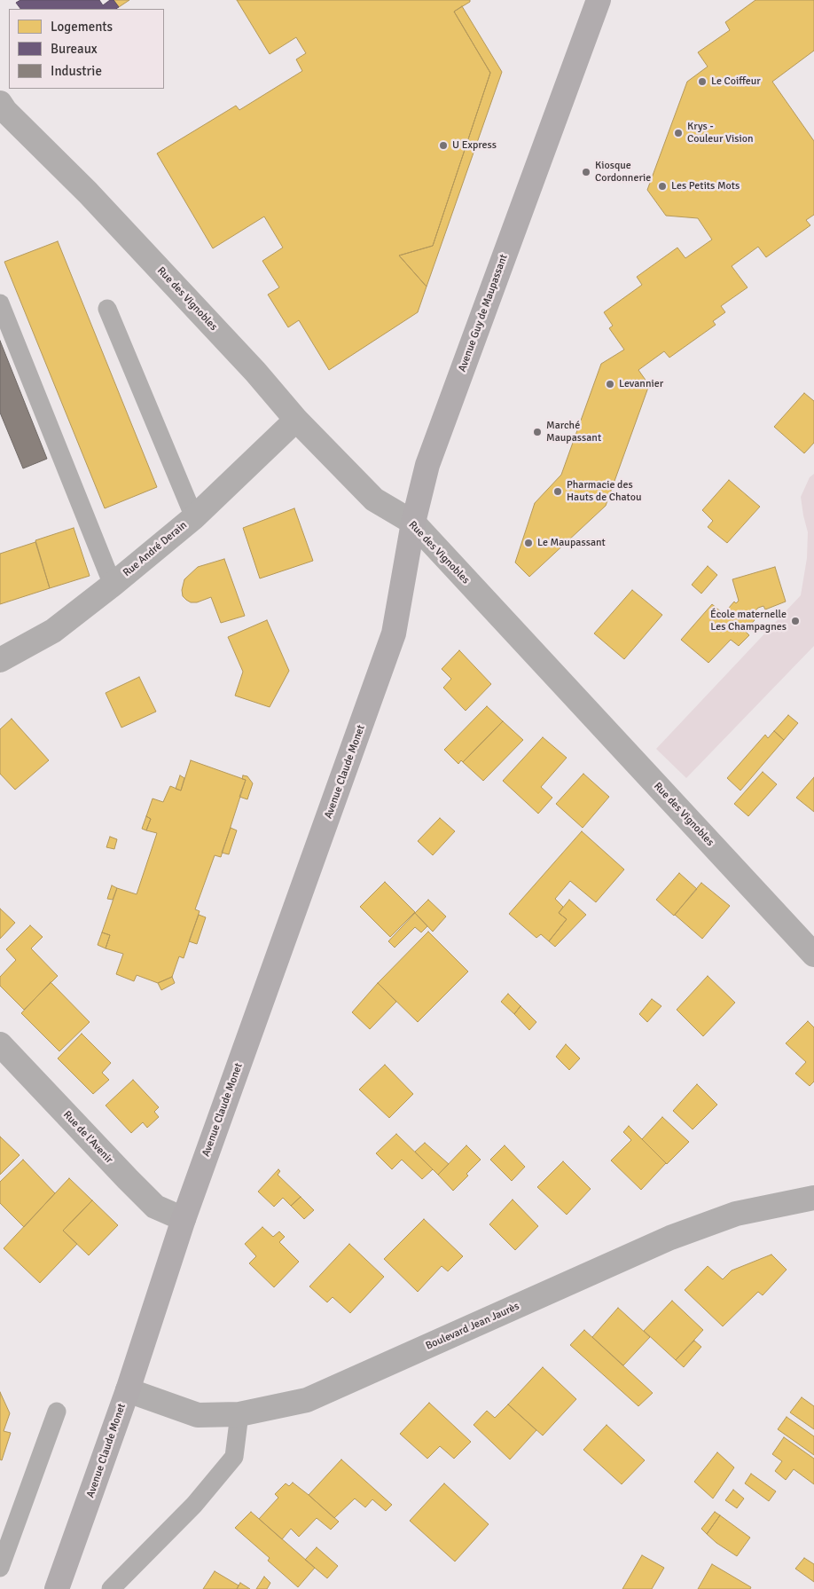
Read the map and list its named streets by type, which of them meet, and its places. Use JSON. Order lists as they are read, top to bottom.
{
  "streets": {
    "street": [
      "Rue des Vignobles",
      "Avenue Guy de Maupassant",
      "Rue André Derain",
      "Avenue Claude Monet",
      "Rue de l'Avenir",
      "Boulevard Jean Jaurès"
    ]
  },
  "crossings": [
    ["Rue des Vignobles", "Avenue Guy de Maupassant"],
    ["Rue des Vignobles", "Rue André Derain"],
    ["Avenue Guy de Maupassant", "Avenue Claude Monet"],
    ["Avenue Claude Monet", "Rue de l'Avenir"],
    ["Avenue Claude Monet", "Boulevard Jean Jaurès"]
  ],
  "places": [
    "Le Coiffeur",
    "Krys - Couleur Vision",
    "U Express",
    "Kiosque Cordonnerie",
    "Les Petits Mots",
    "Levannier",
    "Marché Maupassant",
    "Pharmacie des Hauts de Chatou",
    "Le Maupassant",
    "École maternelle Les Champagnes"
  ],
  "legend": ["Logements", "Bureaux", "Industrie"]
}
